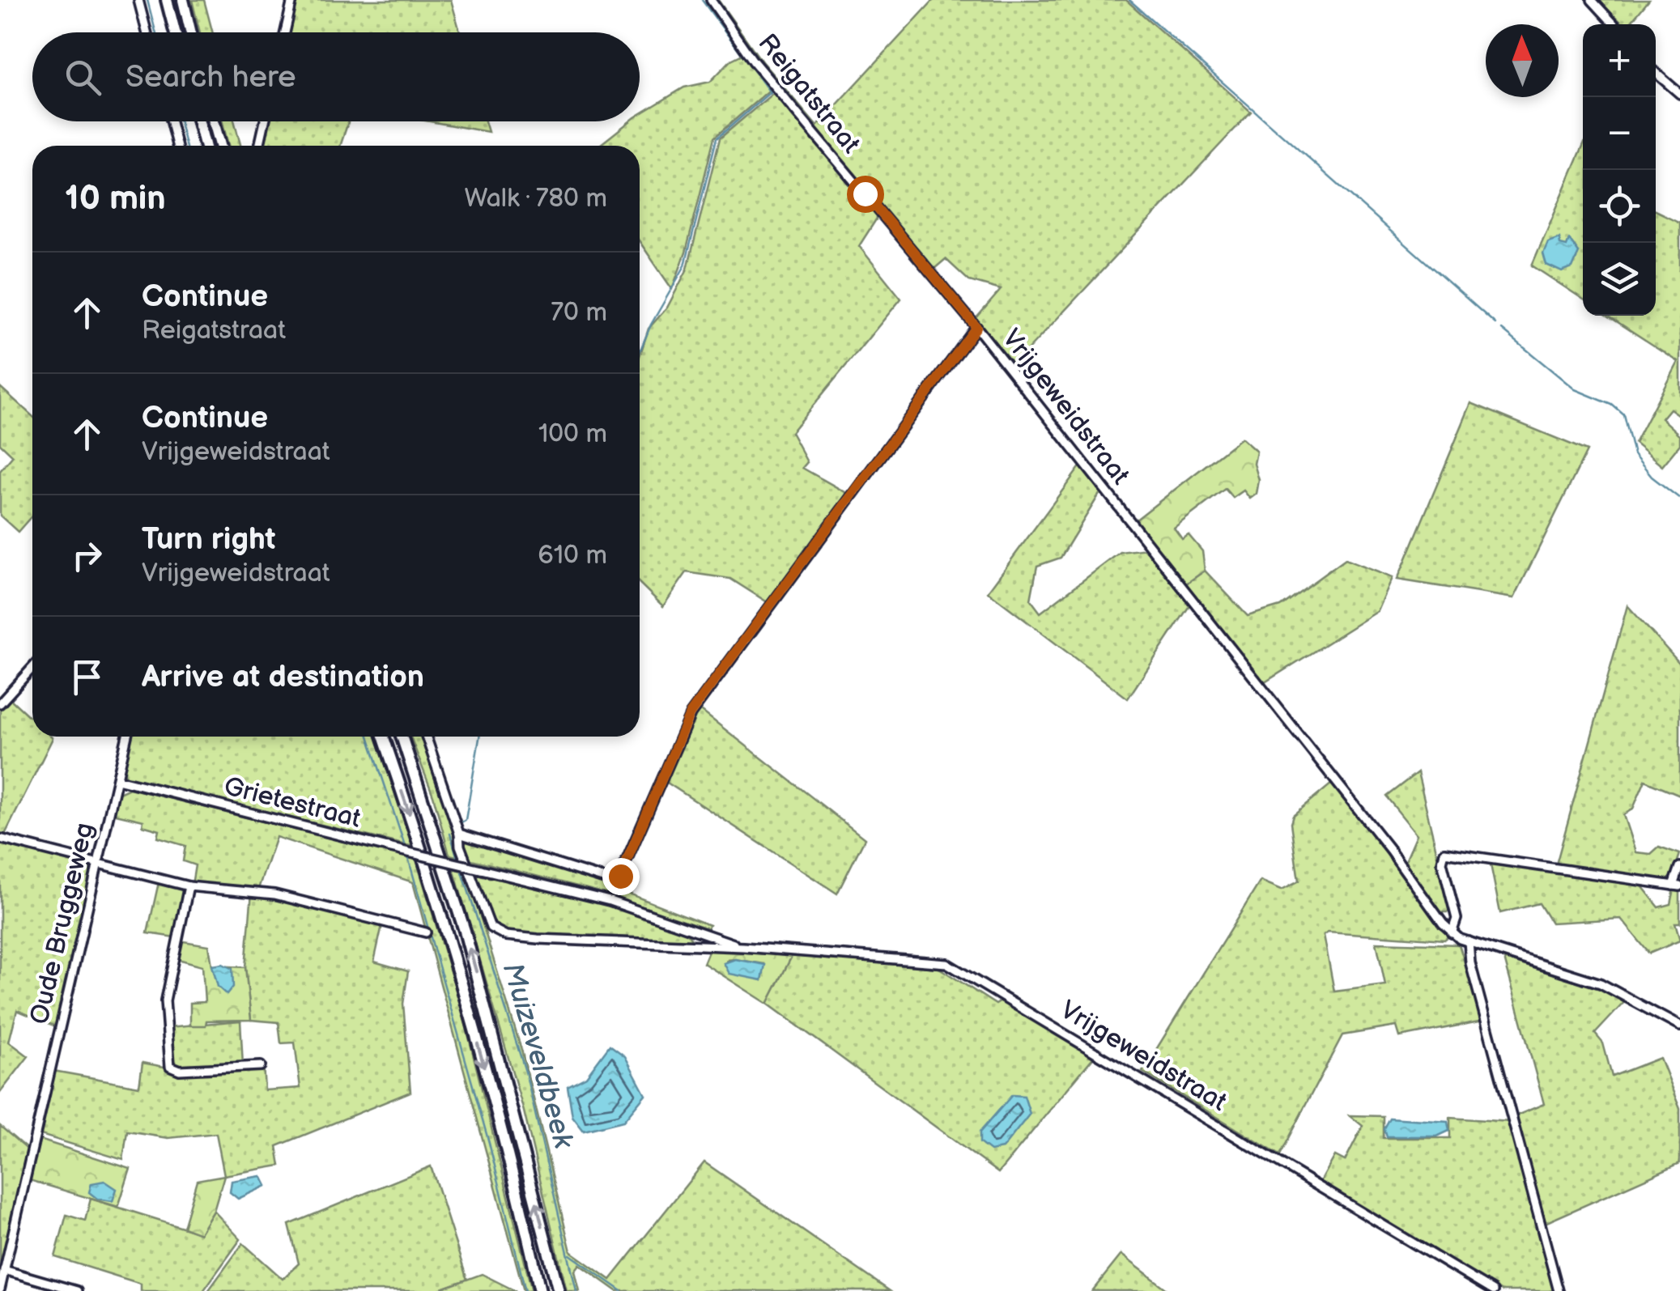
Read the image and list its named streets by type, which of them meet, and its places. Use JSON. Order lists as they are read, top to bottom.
{
  "streets": {
    "street": [
      "Reigatstraat",
      "Vrijgeweidstraat",
      "Grietestraat",
      "Oude Bruggeweg"
    ]
  },
  "crossings": [
    ["Reigatstraat", "Vrijgeweidstraat"],
    ["Vrijgeweidstraat", "Grietestraat"],
    ["Grietestraat", "Oude Bruggeweg"]
  ],
  "water": ["Muizeveldbeek"],
  "north": "top",
  "page": {
    "map_buttons": ["+", "−"],
    "search": "Search here",
    "heading": ["10 min", "Walk · 780 m"],
    "list": [
      ["Continue", "Reigatstraat", "70 m"],
      ["Continue", "Vrijgeweidstraat", "100 m"],
      ["Turn right", "Vrijgeweidstraat", "610 m"],
      "Arrive at destination"
    ]
  }
}
